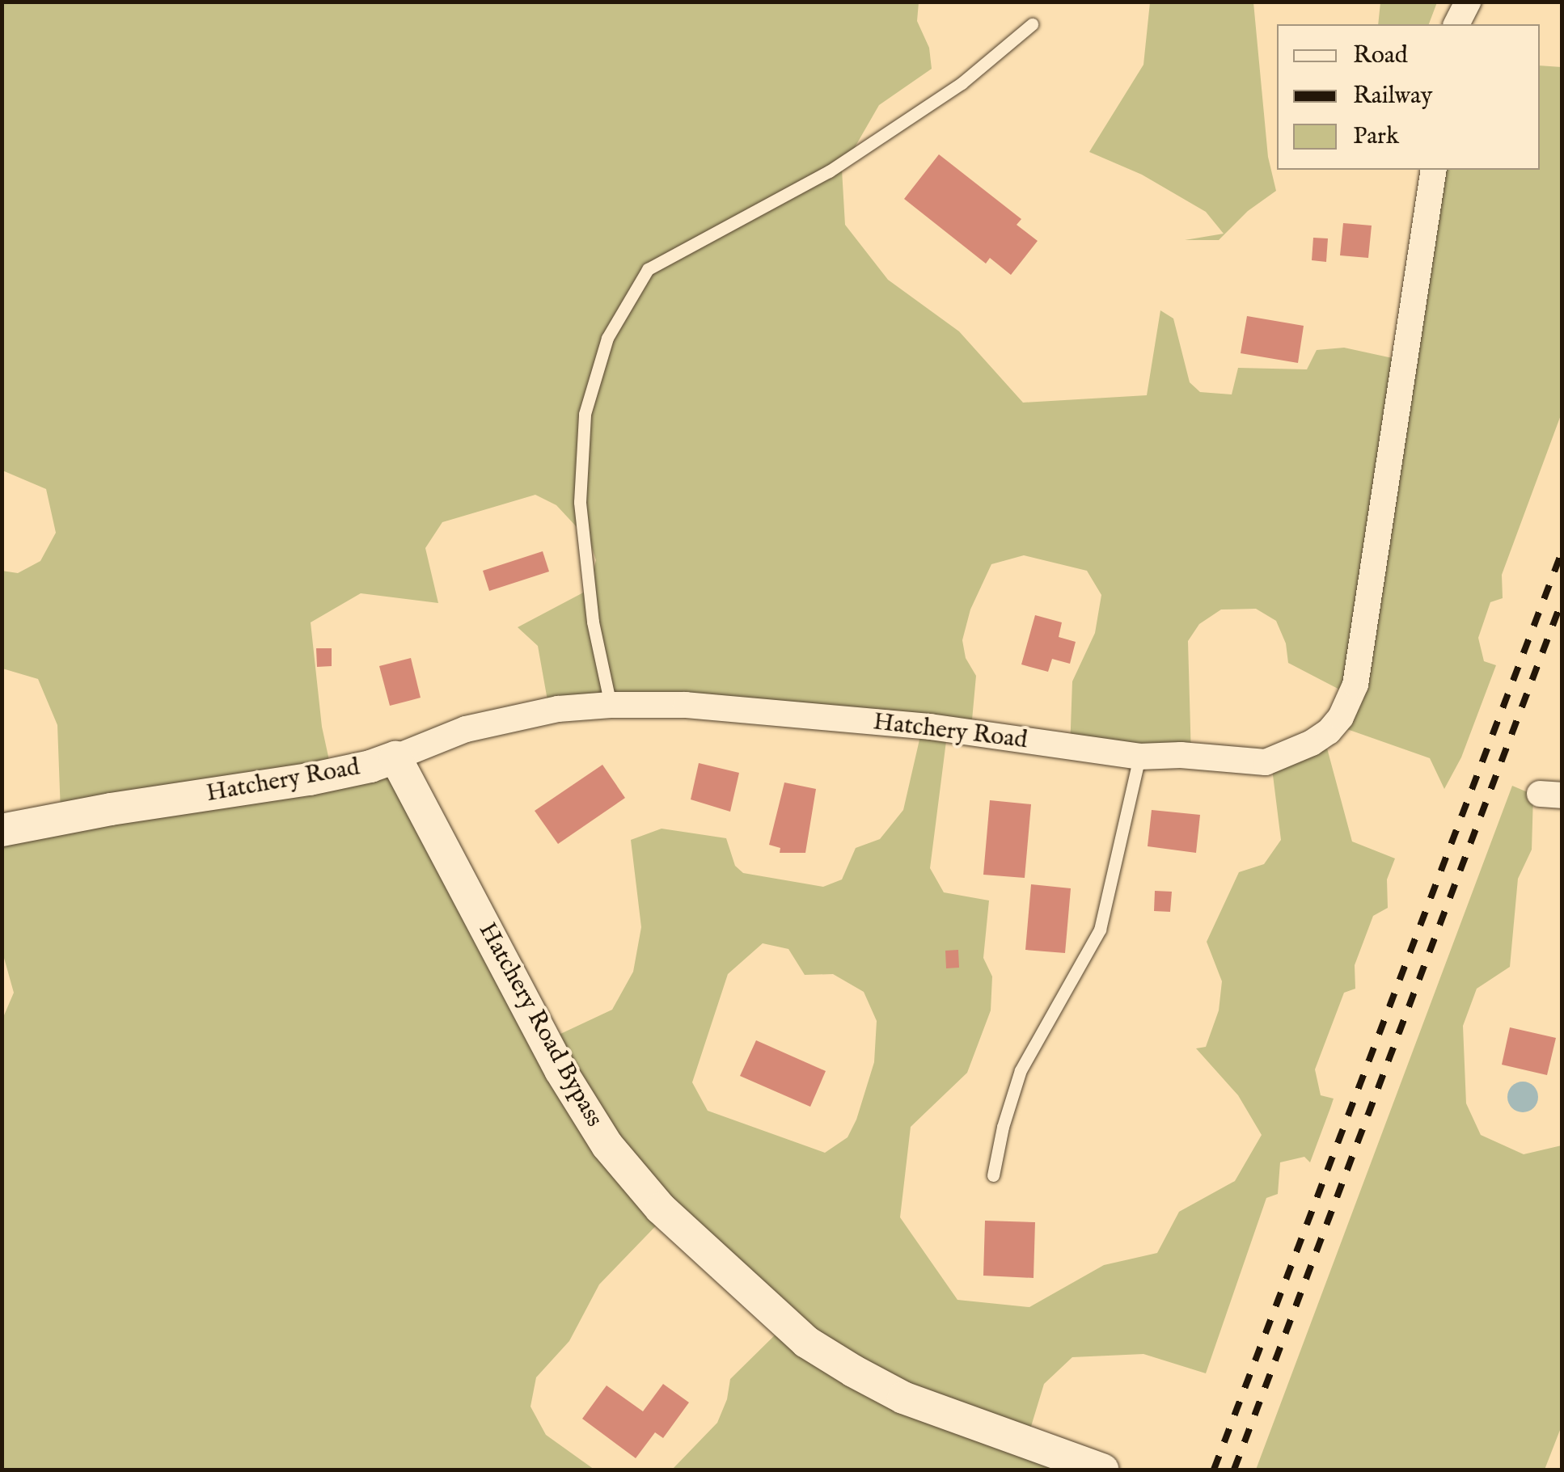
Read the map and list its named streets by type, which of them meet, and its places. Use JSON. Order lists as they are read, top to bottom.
{
  "streets": {
    "street": ["Hatchery Road", "Hatchery Road Bypass"]
  },
  "crossings": [
    ["Hatchery Road", "Hatchery Road Bypass"]
  ],
  "legend": ["Road", "Railway", "Park"]
}
